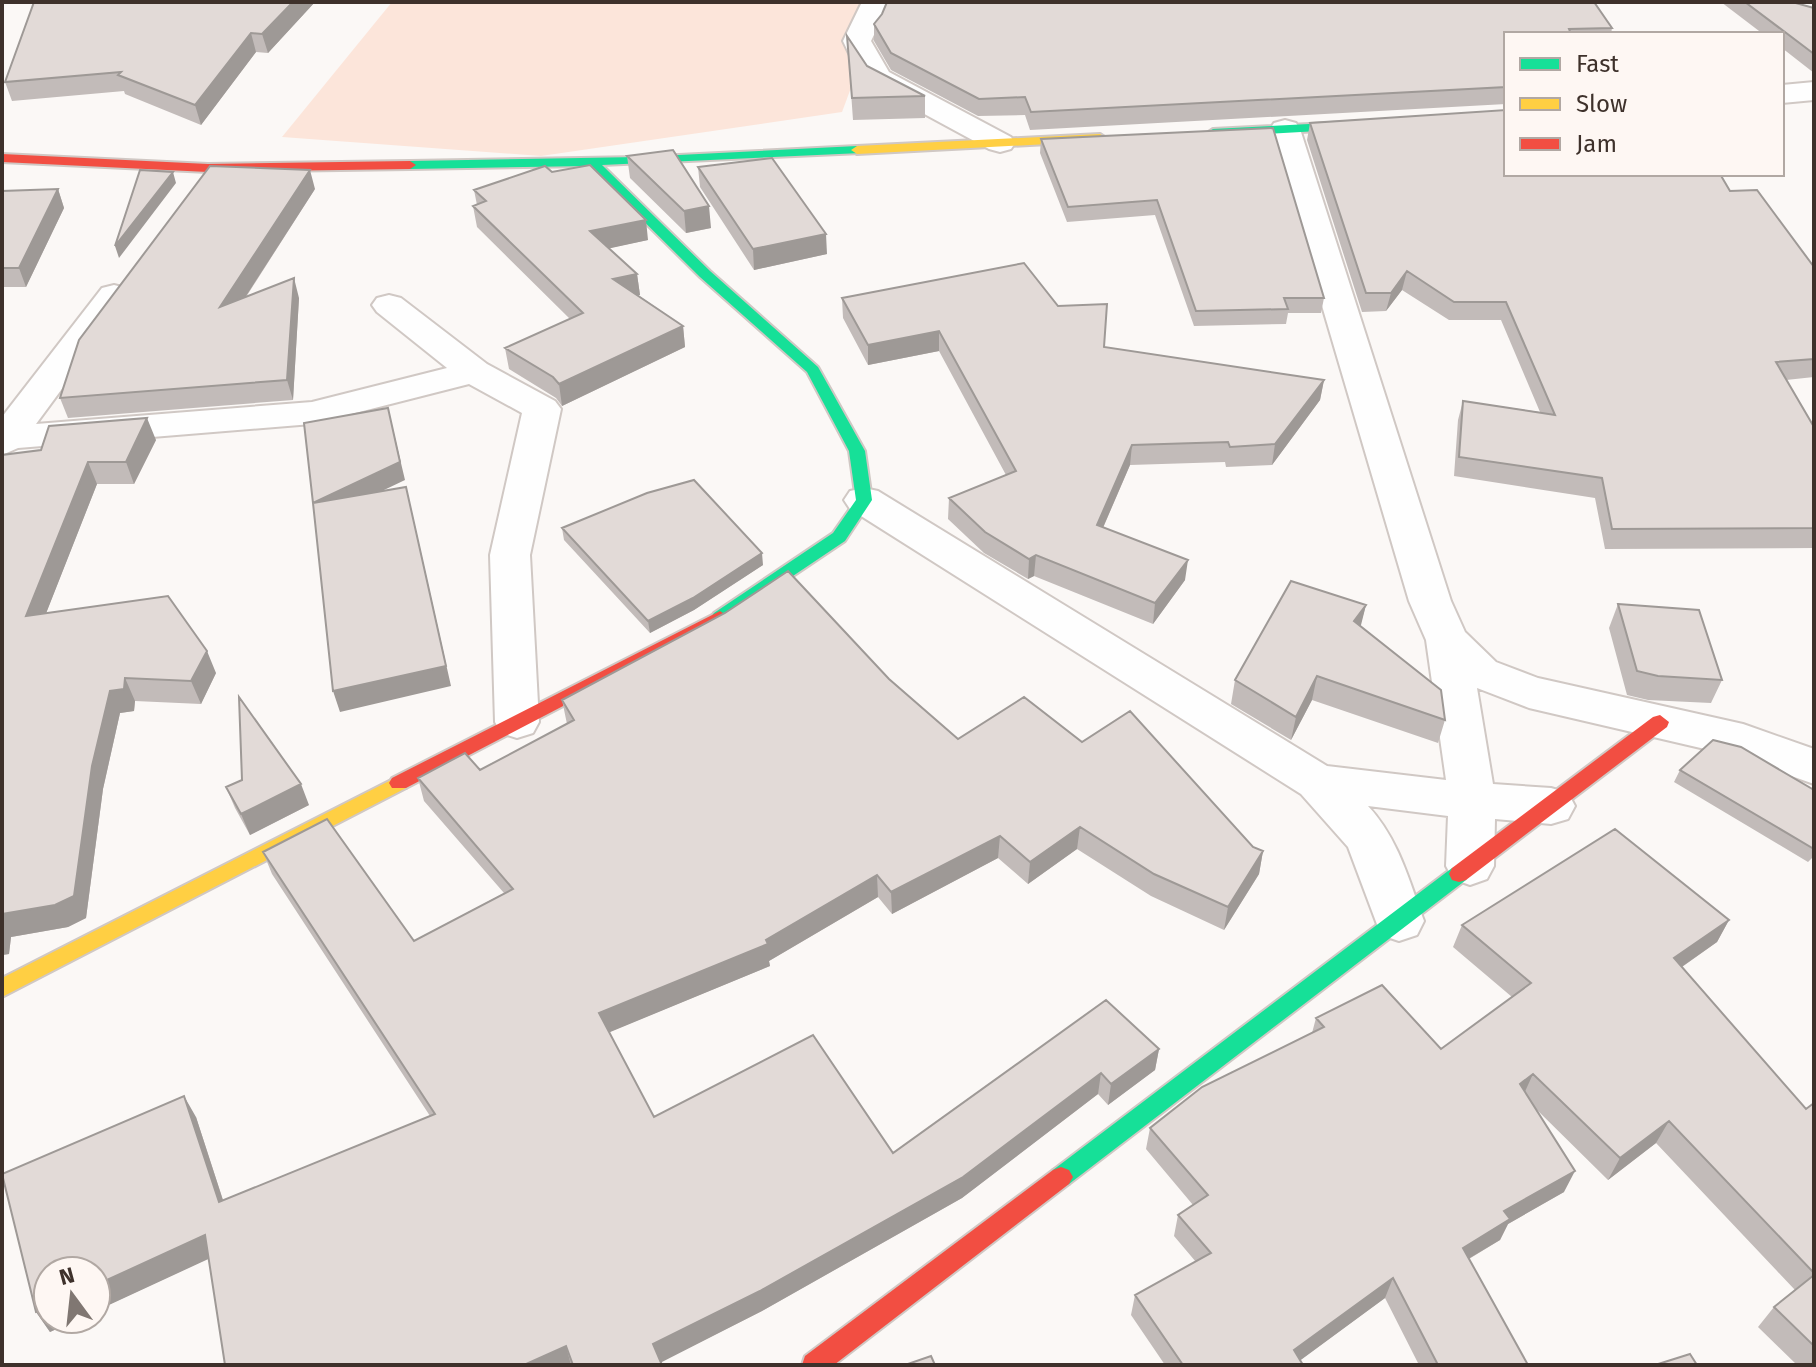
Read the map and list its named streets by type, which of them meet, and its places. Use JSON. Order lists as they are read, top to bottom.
{
  "legend": ["Fast", "Slow", "Jam"],
  "north": "top"
}
